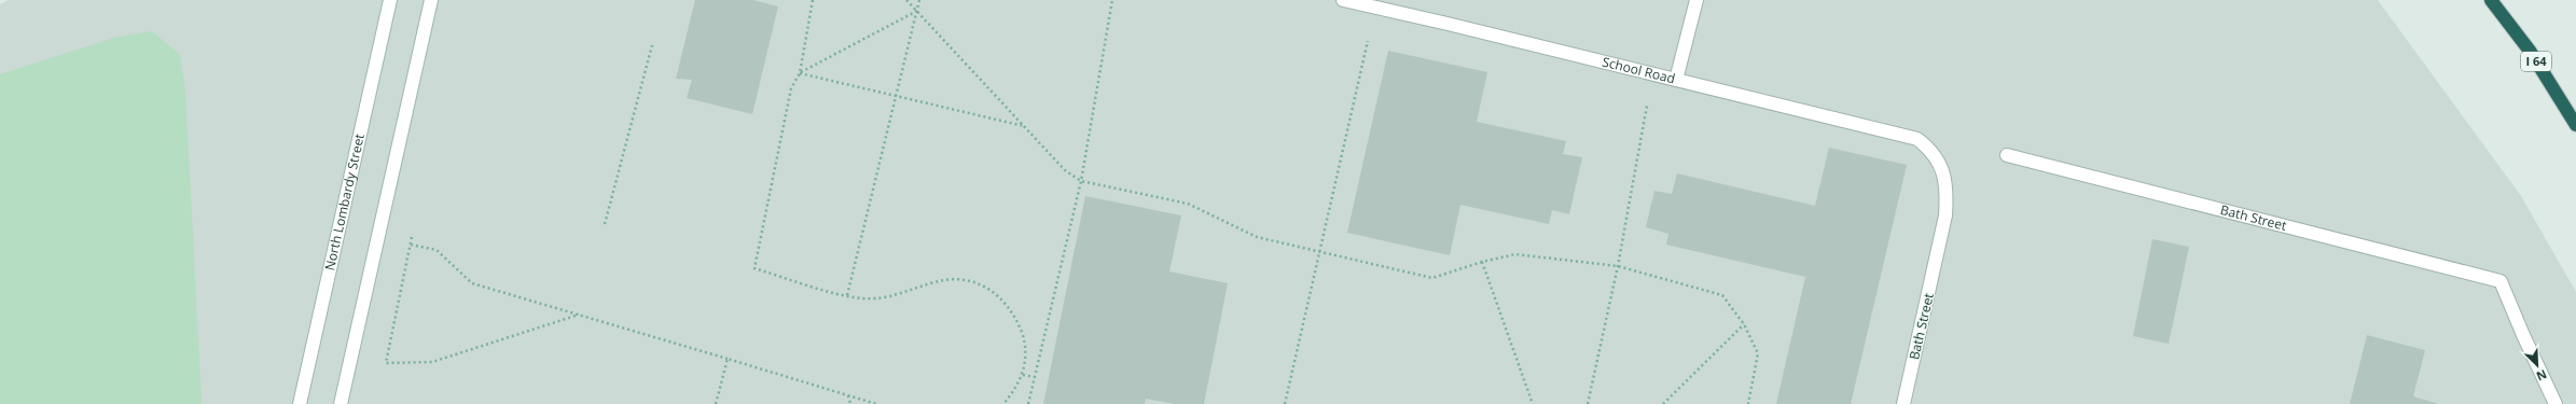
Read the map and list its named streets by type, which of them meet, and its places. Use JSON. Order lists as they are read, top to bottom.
{
  "streets": {
    "highway": ["I 64"],
    "street": ["School Road", "North Lombardy Street", "Bath Street"]
  },
  "crossings": [
    ["School Road", "Bath Street"]
  ],
  "north": "bottom right"
}
